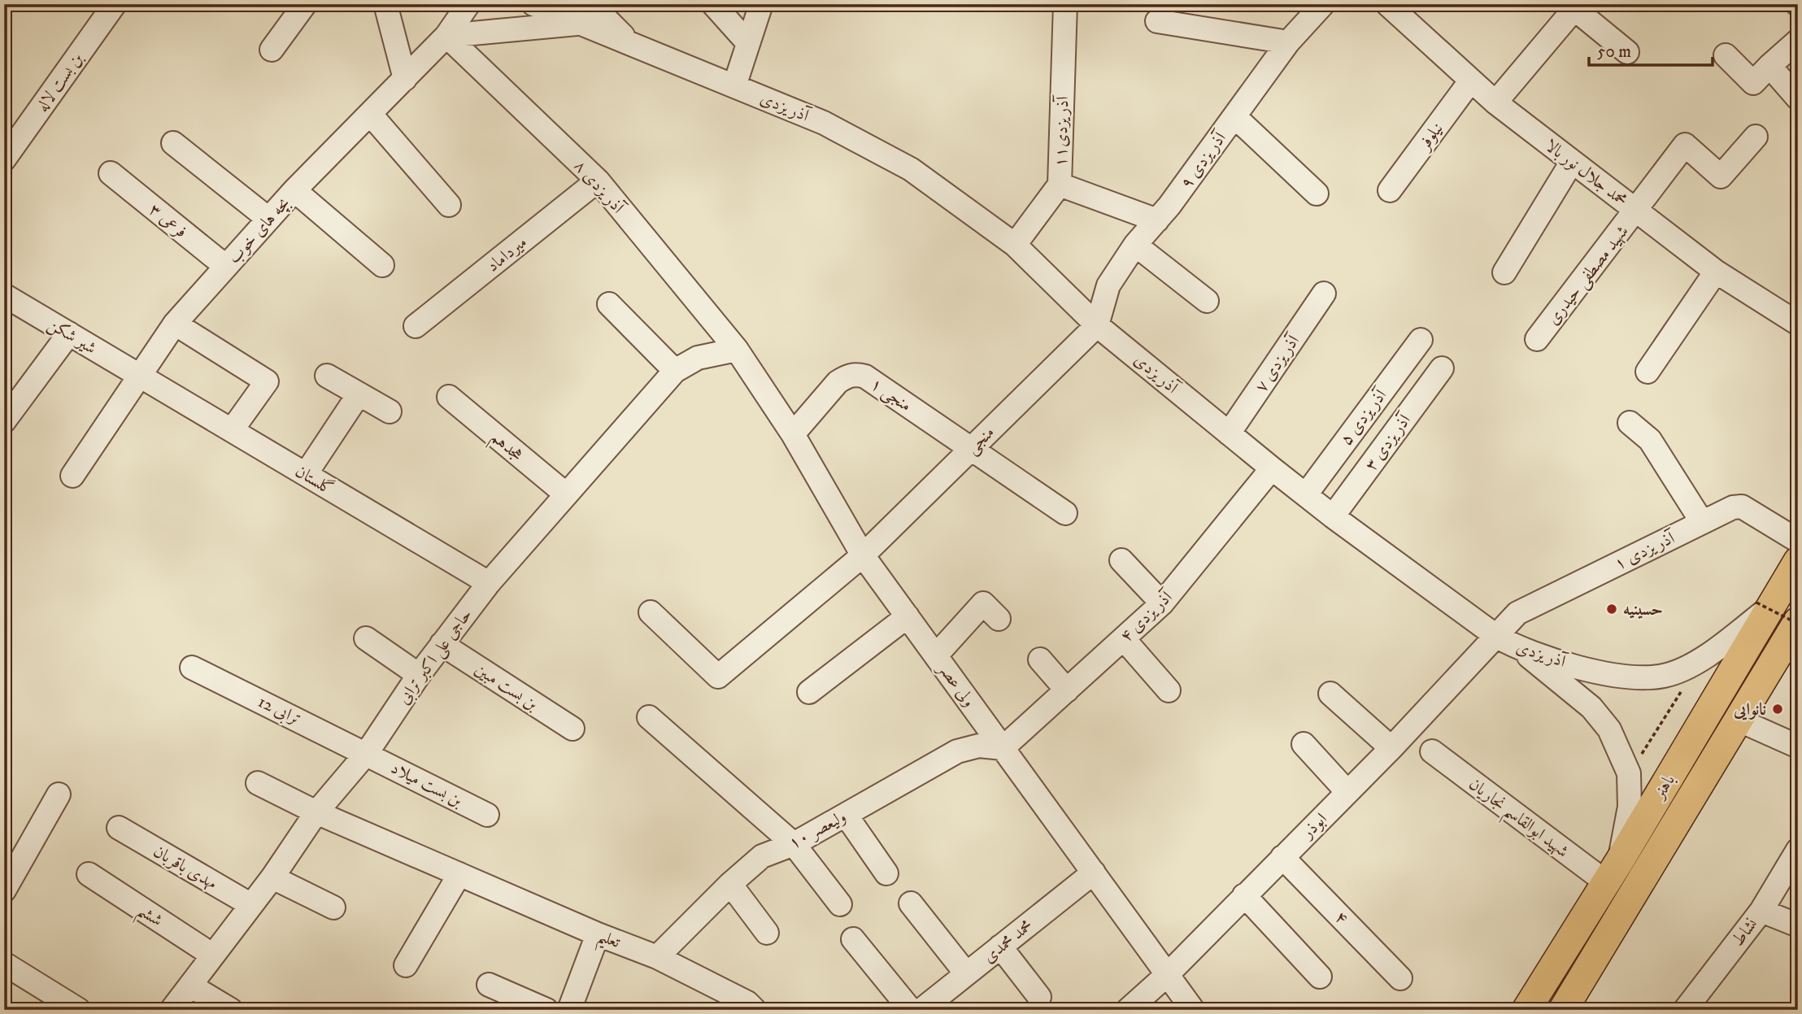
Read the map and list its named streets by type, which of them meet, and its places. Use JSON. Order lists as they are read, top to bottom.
{
  "streets": {
    "main road": ["باهنر"],
    "street": [
      "بن بست لاله",
      "آذر یزدی",
      "آذر یزدی۱۱",
      "نیلوفر",
      "آذر یزدی ۹",
      "محمد جلال نور بالا",
      "۸ آذر یزدی",
      "فرعی ۳",
      "بچه های خوب",
      "میرداماد",
      "شهید مصطفی حیدری",
      "شیر شکن",
      "آذر یزدی ۷",
      "منجی ۱",
      "آذر یزدی ۵",
      "منجی",
      "آذر یزدی ۳",
      "هجدهم",
      "گلستان",
      "آذر یزدی ۱",
      "۴ آذر یزدی",
      "حاجی علی اکبر ترابی",
      "ولی عصر",
      "بن بست مبین",
      "ترابی 12",
      "بن بست میلاد",
      "شهید ابوالقاسم نجاریان",
      "ابوذر",
      "۱۰ ولیعصر",
      "مهدی باقربان",
      "ششم",
      "۴",
      "نشاط",
      "تعلیم",
      "محمد محمدی"
    ]
  },
  "crossings": [
    ["آذر یزدی", "آذر یزدی۱۱"],
    ["آذر یزدی", "آذر یزدی ۹"],
    ["آذر یزدی", "آذر یزدی ۷"],
    ["آذر یزدی", "آذر یزدی ۵"],
    ["آذر یزدی", "منجی"],
    ["آذر یزدی", "آذر یزدی ۳"],
    ["آذر یزدی", "آذر یزدی ۱"],
    ["آذر یزدی", "۴ آذر یزدی"],
    ["آذر یزدی", "باهنر"],
    ["آذر یزدی", "ابوذر"],
    ["نیلوفر", "محمد جلال نور بالا"],
    ["آذر یزدی ۹", "منجی"],
    ["محمد جلال نور بالا", "شهید مصطفی حیدری"],
    ["۸ آذر یزدی", "بچه های خوب"],
    ["۸ آذر یزدی", "میرداماد"],
    ["۸ آذر یزدی", "حاجی علی اکبر ترابی"],
    ["۸ آذر یزدی", "ولی عصر"],
    ["فرعی ۳", "بچه های خوب"],
    ["بچه های خوب", "شیر شکن"],
    ["بچه های خوب", "گلستان"],
    ["شیر شکن", "گلستان"],
    ["منجی ۱", "منجی"],
    ["منجی ۱", "ولی عصر"],
    ["منجی", "ولی عصر"],
    ["هجدهم", "حاجی علی اکبر ترابی"],
    ["گلستان", "حاجی علی اکبر ترابی"],
    ["آذر یزدی ۱", "ابوذر"],
    ["۴ آذر یزدی", "ولی عصر"],
    ["۴ آذر یزدی", "۱۰ ولیعصر"],
    ["حاجی علی اکبر ترابی", "ولی عصر"],
    ["حاجی علی اکبر ترابی", "بن بست مبین"],
    ["حاجی علی اکبر ترابی", "ترابی 12"],
    ["حاجی علی اکبر ترابی", "بن بست میلاد"],
    ["حاجی علی اکبر ترابی", "مهدی باقربان"],
    ["حاجی علی اکبر ترابی", "ششم"],
    ["حاجی علی اکبر ترابی", "تعلیم"],
    ["ولی عصر", "ابوذر"],
    ["ولی عصر", "۱۰ ولیعصر"],
    ["ولی عصر", "محمد محمدی"],
    ["ترابی 12", "بن بست میلاد"],
    ["باهنر", "شهید ابوالقاسم نجاریان"],
    ["ابوذر", "۴"],
    ["۱۰ ولیعصر", "تعلیم"]
  ],
  "places": ["حسینیه", "نانوایی"],
  "scale_bar": "50 m"
}
